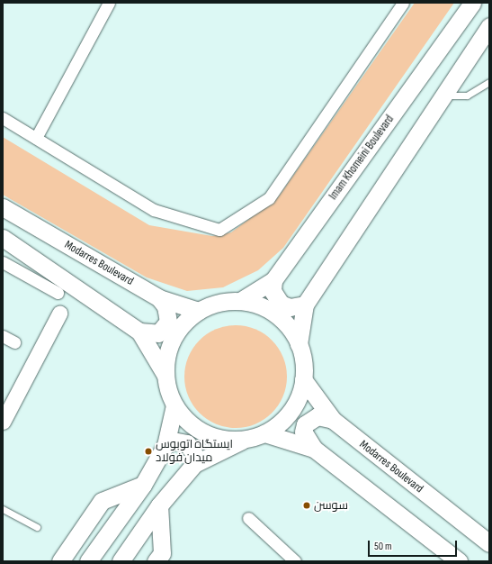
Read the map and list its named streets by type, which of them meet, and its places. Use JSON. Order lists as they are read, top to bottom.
{
  "streets": {
    "main road": ["Imam Khomeini Boulevard", "Modarres Boulevard"]
  },
  "places": ["ایستگاه اتوبوس میدان فولاد", "سوسن"],
  "scale_bar": "50 m"
}
